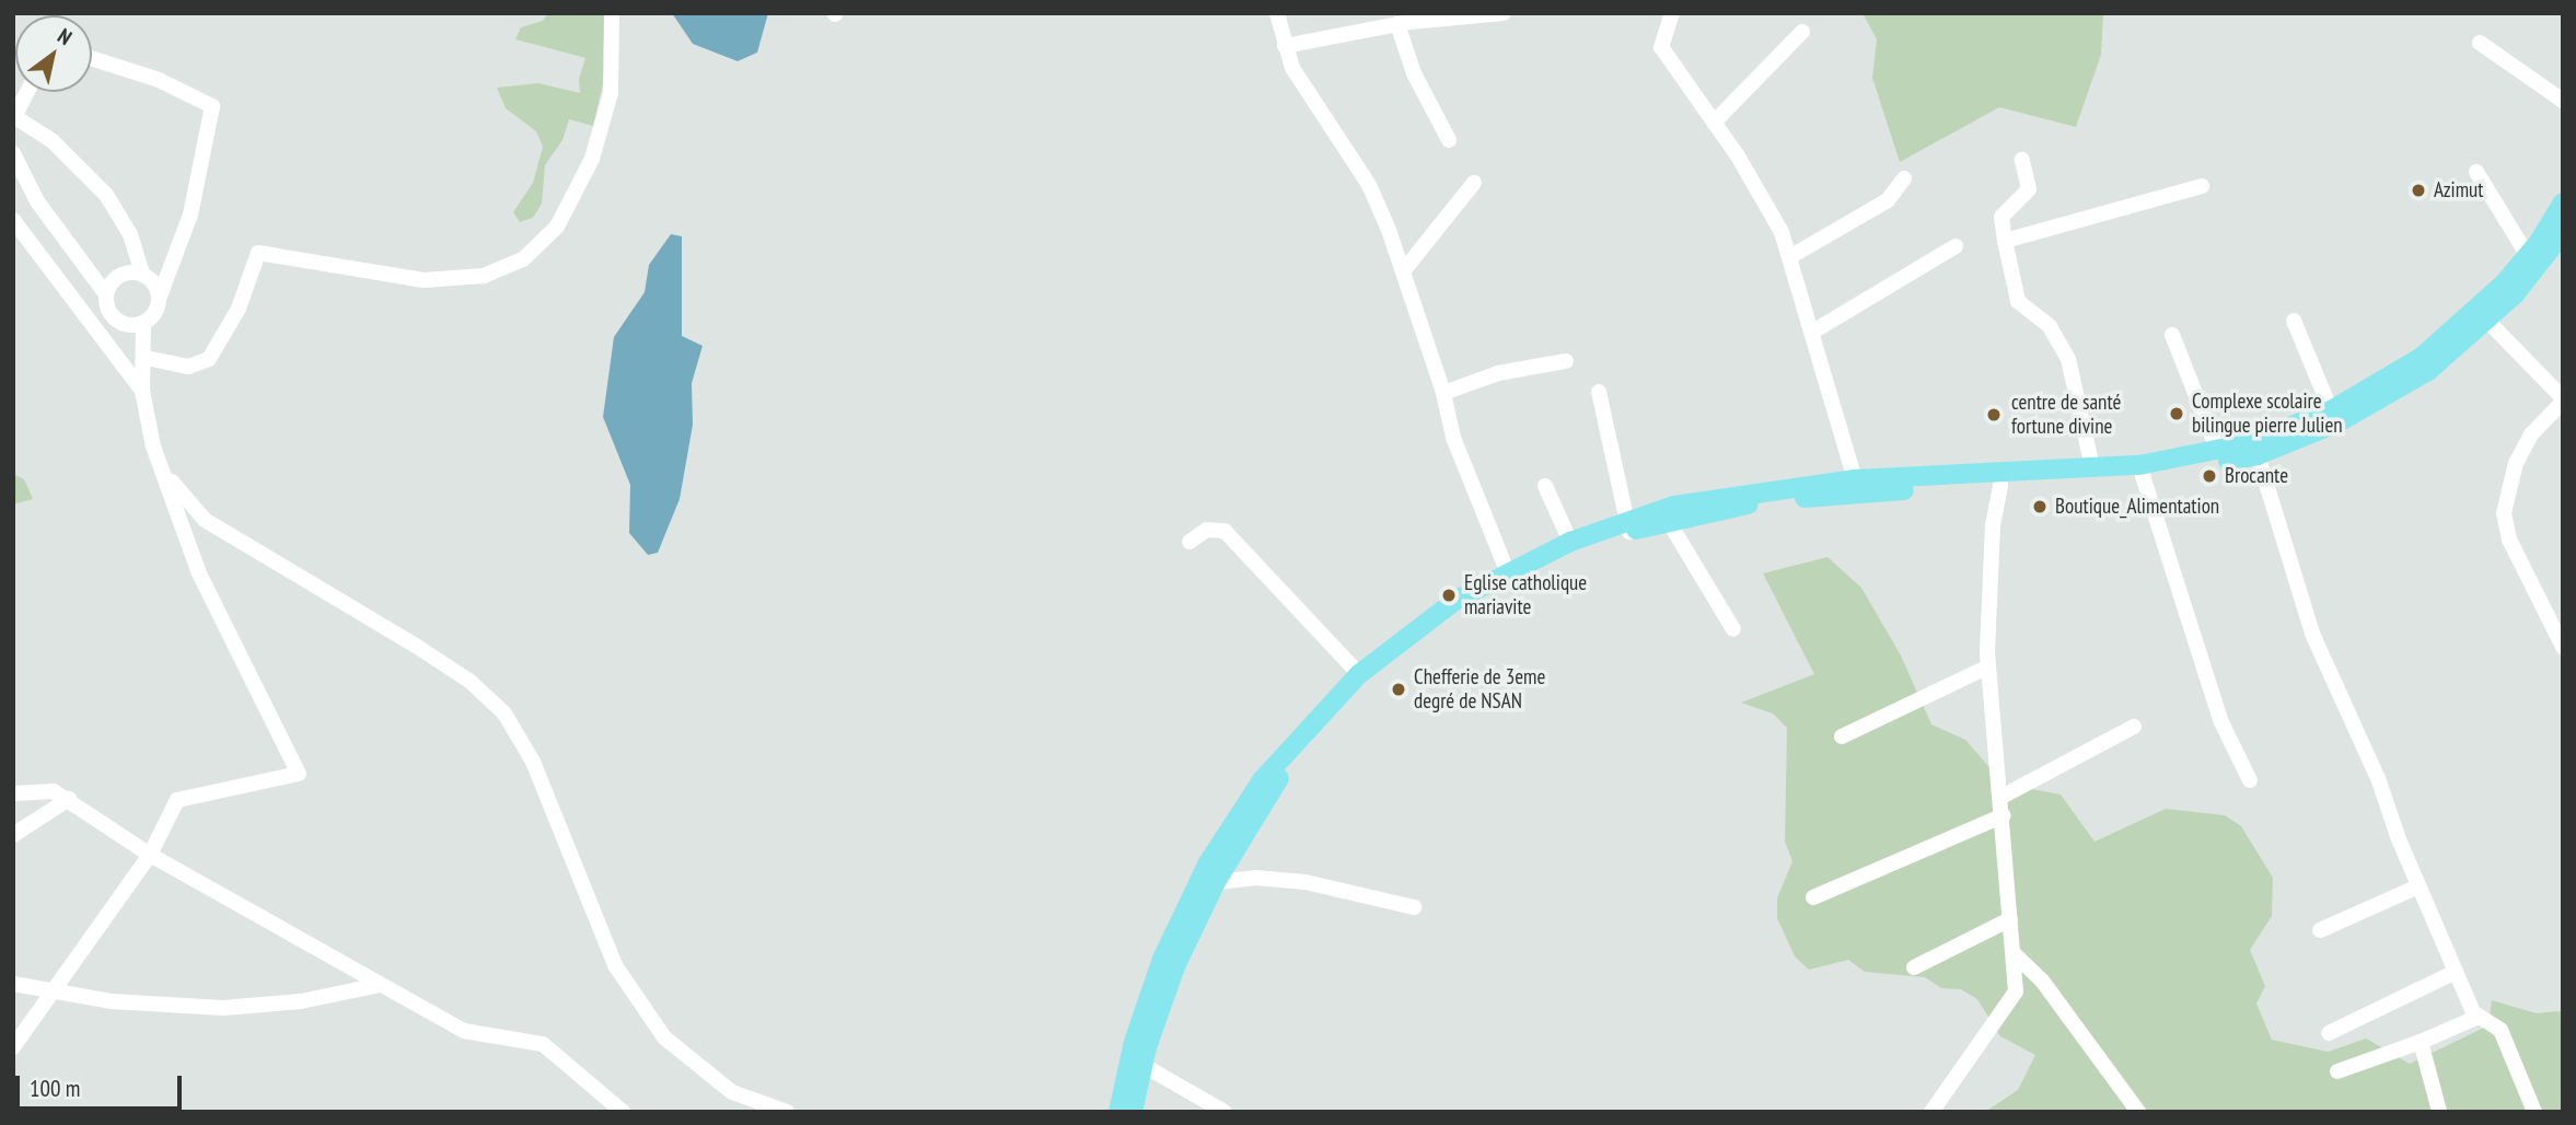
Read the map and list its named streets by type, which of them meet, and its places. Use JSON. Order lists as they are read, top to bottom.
{
  "places": [
    "Azimut",
    "Complexe scolaire bilingue pierre Julien",
    "centre de santé fortune divine",
    "Brocante",
    "Boutique_Alimentation",
    "Eglise catholique mariavite",
    "Chefferie de 3eme degré de NSAN"
  ],
  "scale_bar": "100 m",
  "north": "top right"
}
